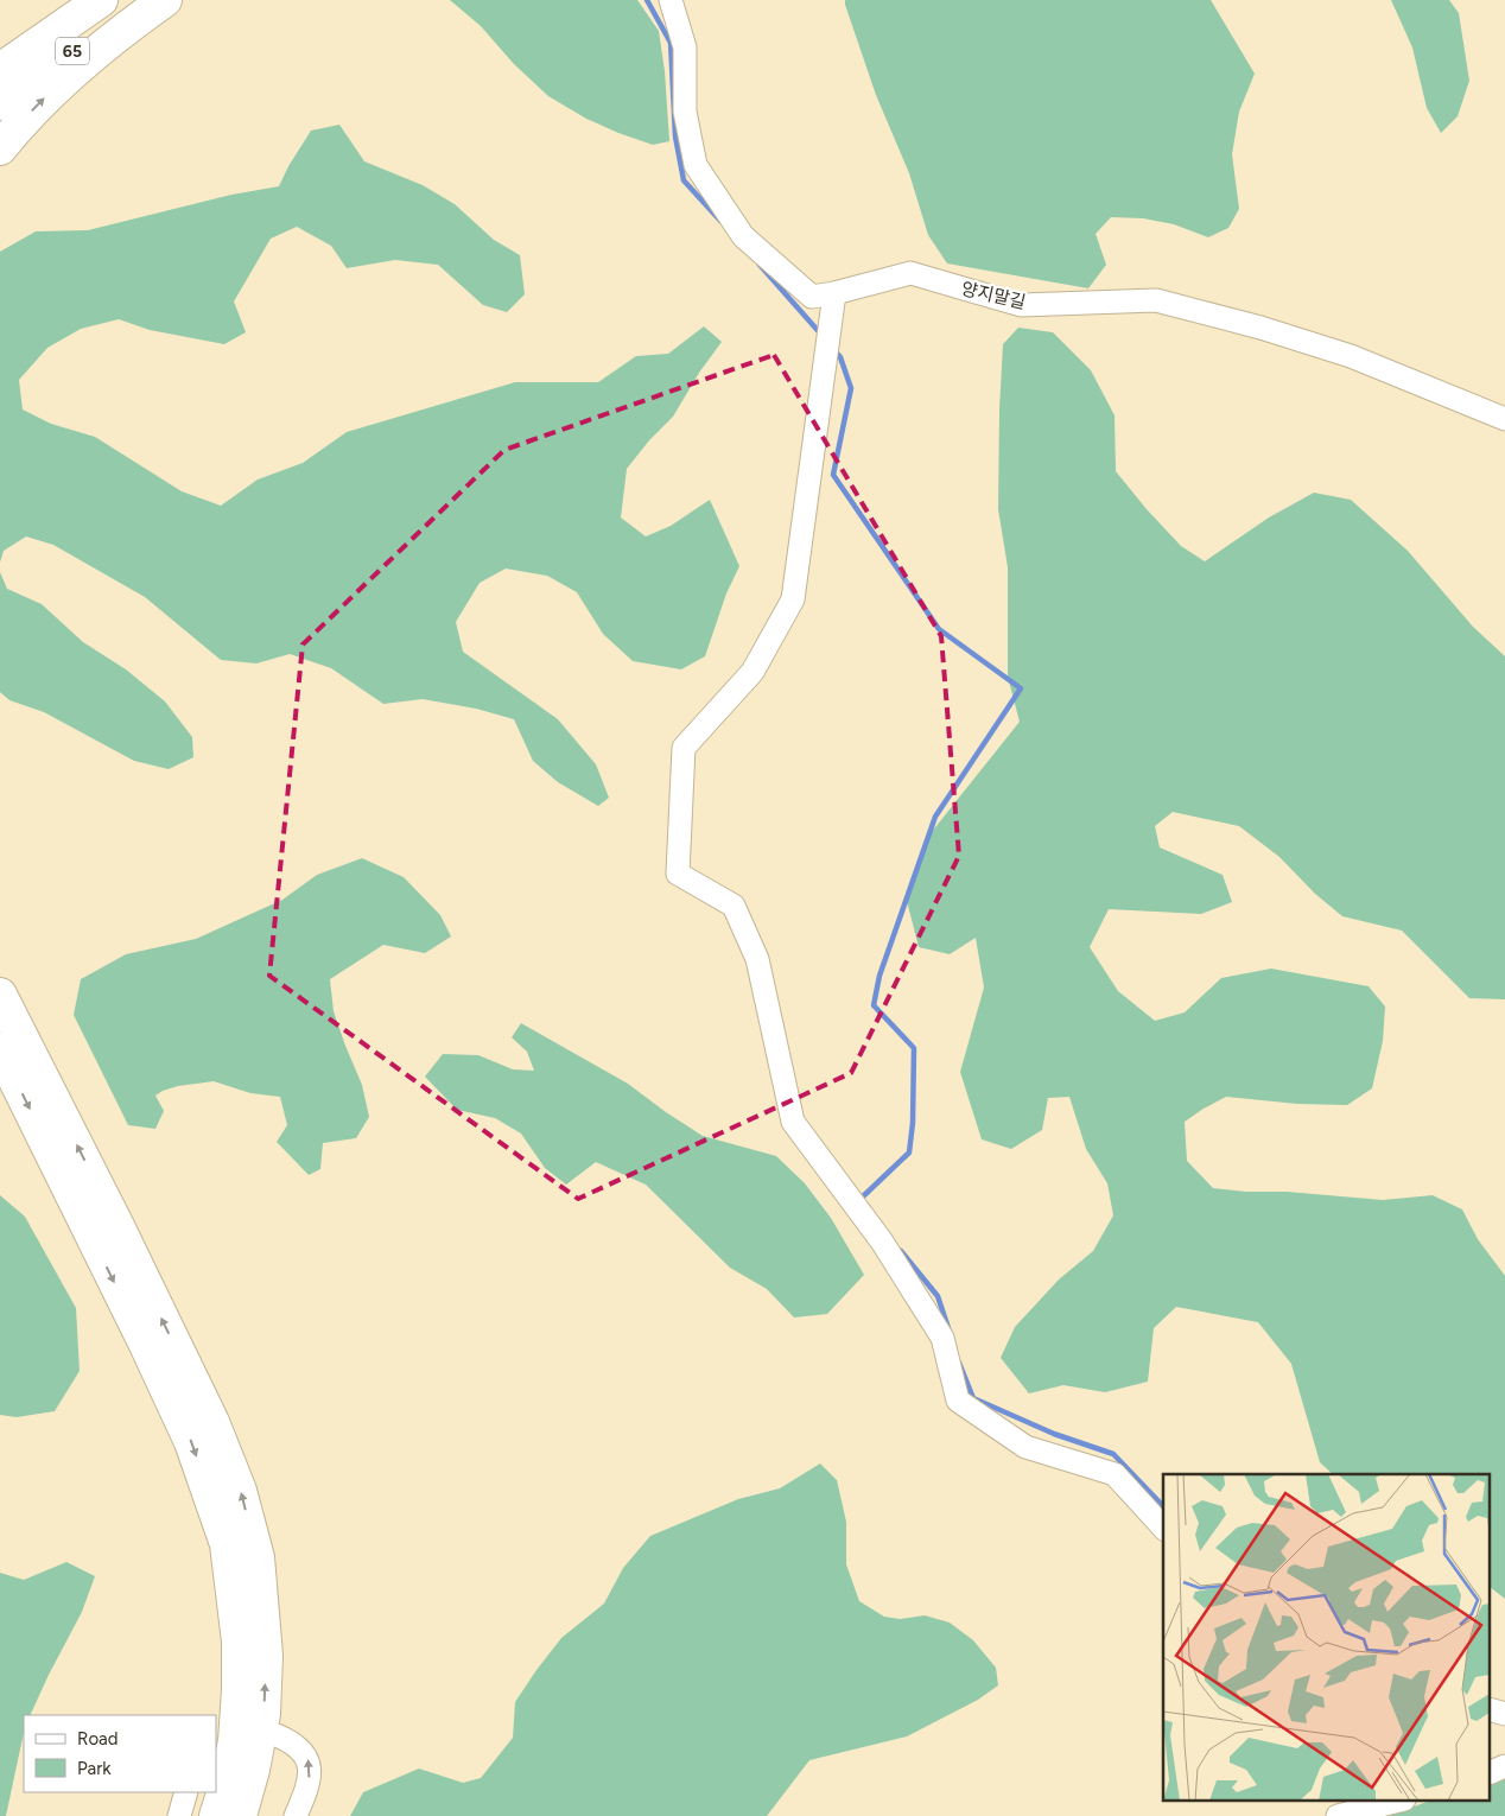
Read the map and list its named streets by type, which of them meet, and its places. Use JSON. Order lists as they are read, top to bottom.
{
  "streets": {
    "highway": ["65"],
    "street": ["양지말길"]
  },
  "legend": ["Road", "Park"]
}
